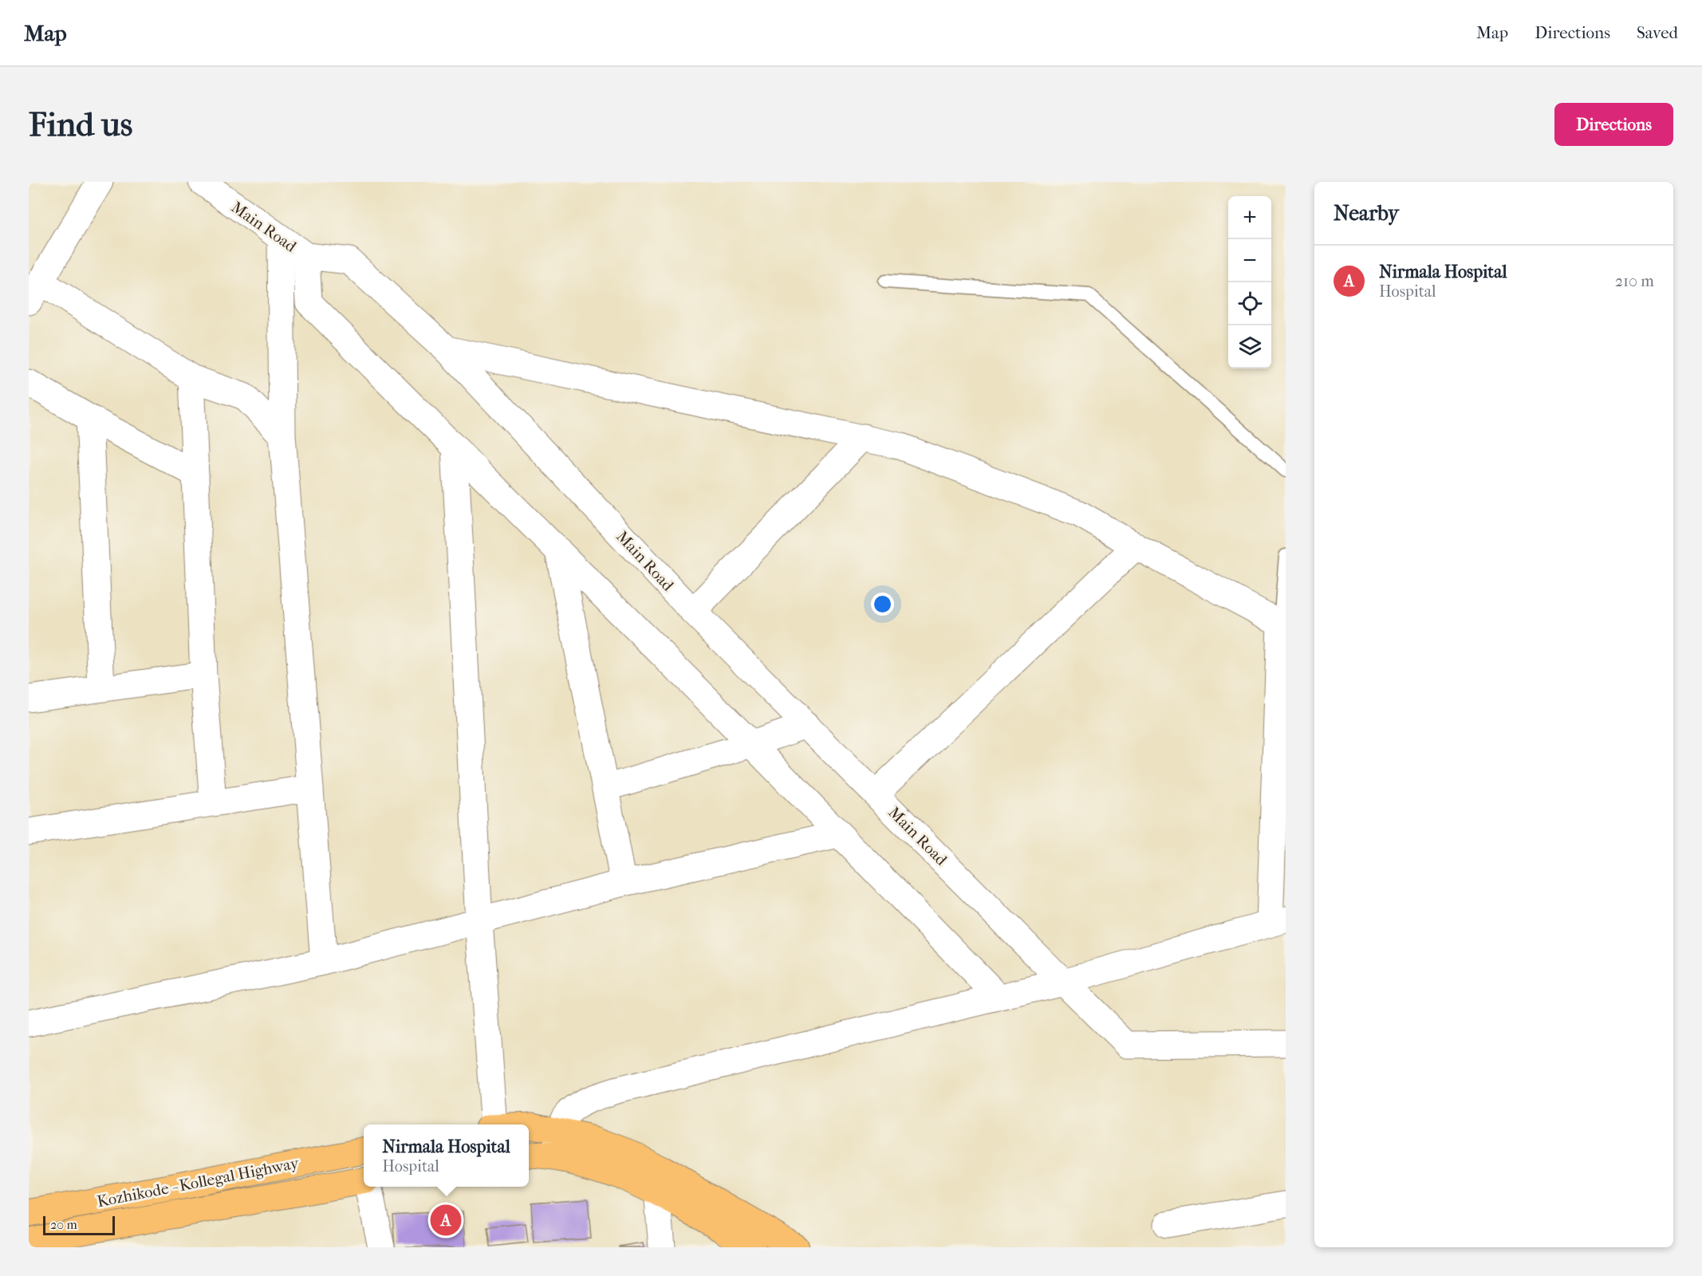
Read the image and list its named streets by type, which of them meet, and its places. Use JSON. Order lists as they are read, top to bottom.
{
  "streets": {
    "main road": ["Kozhikode - Kollegal Highway"],
    "street": ["Main Road"]
  },
  "scale_bar": "20 m",
  "page": {
    "header": "Map",
    "nav": ["Map", "Directions", "Saved"],
    "buttons": "Directions",
    "title": "Find us",
    "heading": "Nearby",
    "map_buttons": ["+", "−"],
    "list": [
      {
        "mark": "A",
        "name": "Nirmala Hospital",
        "note": "Hospital",
        "value": "210 m"
      }
    ],
    "popup": ["Nirmala Hospital", "Hospital"],
    "pins": "A",
    "scale": "20 m"
  }
}
